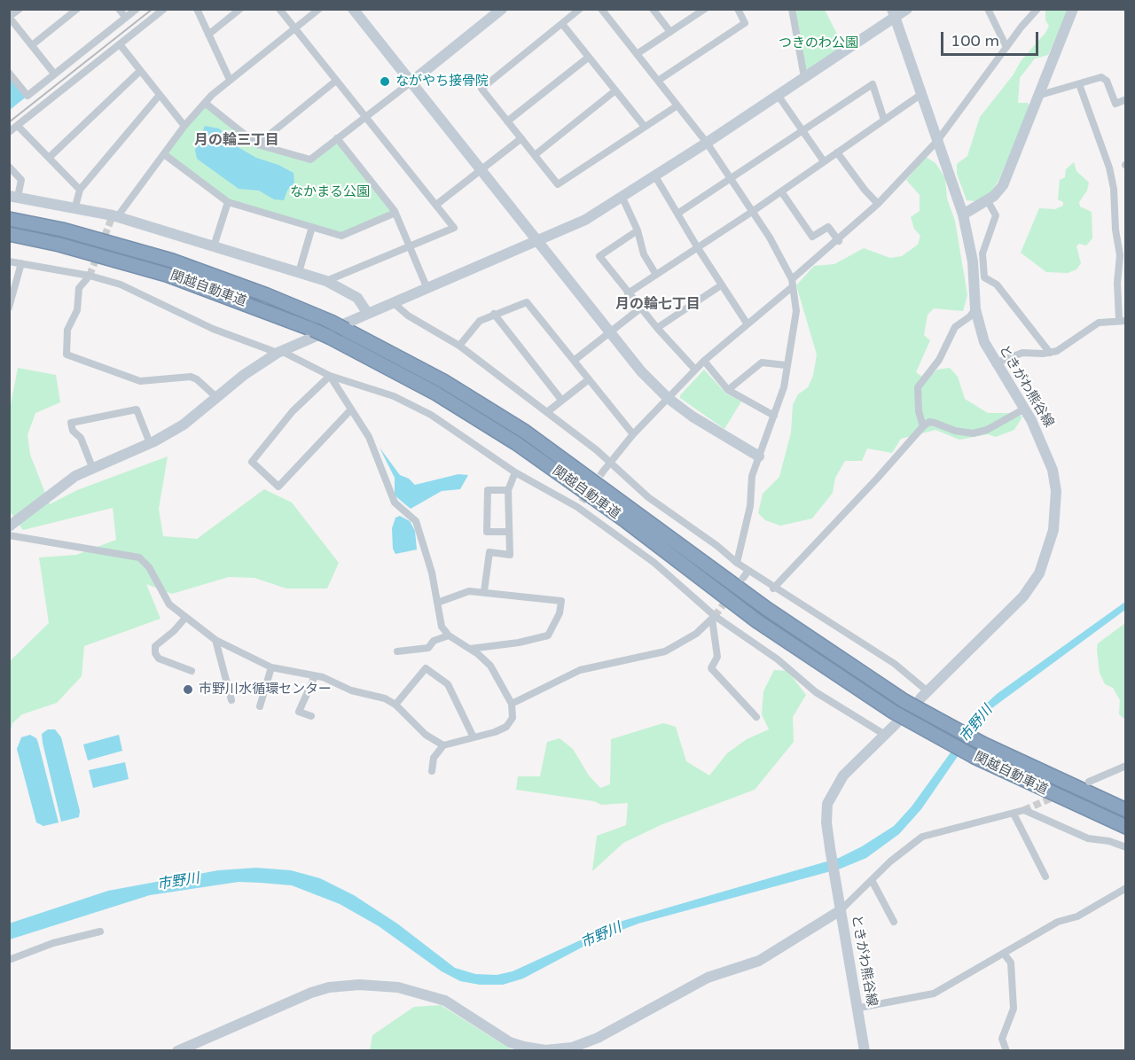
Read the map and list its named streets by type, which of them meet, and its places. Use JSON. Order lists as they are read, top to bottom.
{
  "streets": {
    "highway": ["関越自動車道"],
    "street": ["ときがわ熊谷線"]
  },
  "districts": ["月の輪三丁目", "月の輪七丁目"],
  "water": ["市野川"],
  "parks": ["つきのわ公園", "なかまる公園"],
  "places": ["ながやち接骨院", "市野川水循環センター"],
  "scale_bar": "100 m"
}
